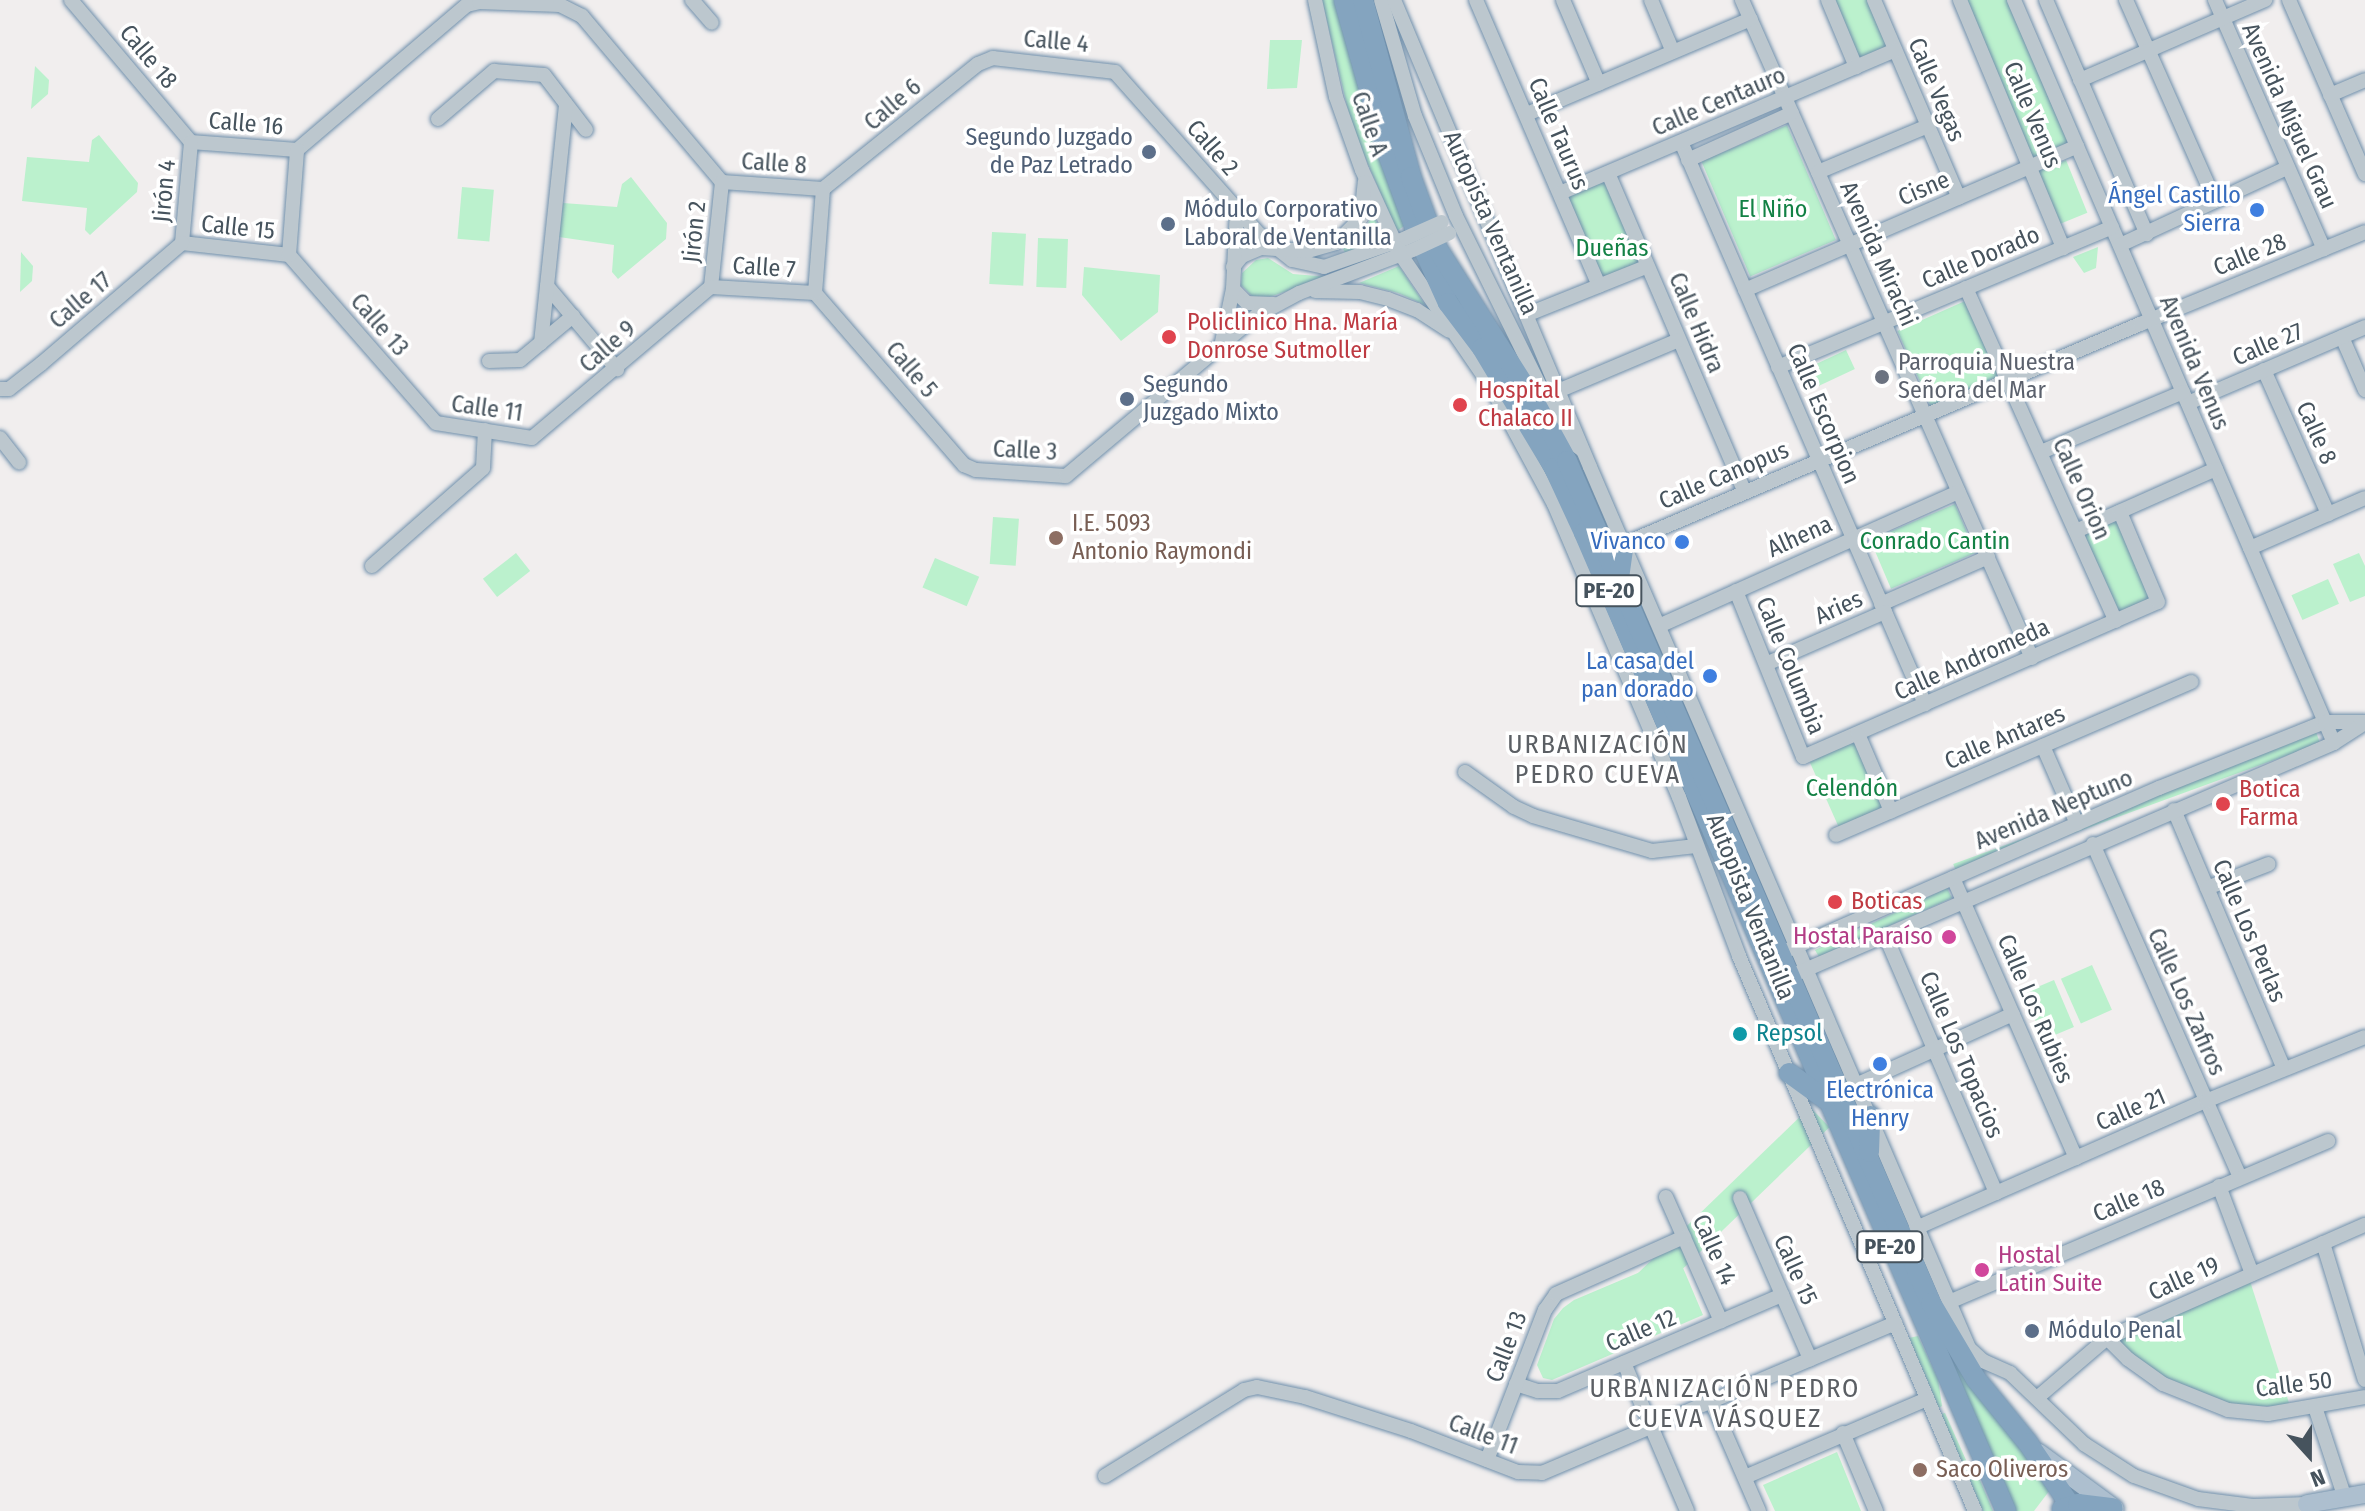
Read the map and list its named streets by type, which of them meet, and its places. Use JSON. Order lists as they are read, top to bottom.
{
  "streets": {
    "highway": ["Autopista Ventanilla", "PE-20"],
    "street": [
      "Calle 4",
      "Calle 18",
      "Calle Vegas",
      "Calle Centauro",
      "Calle 6",
      "Calle Venus",
      "Avenida Miguel Grau",
      "Calle 16",
      "Calle A",
      "Calle Taurus",
      "Calle 2",
      "Calle 8",
      "Cisne",
      "Jirón 4",
      "Calle 15",
      "Jirón 2",
      "Avenida Mirachi",
      "Calle 28",
      "Calle Dorado",
      "Calle 7",
      "Calle 17",
      "Calle Hidra",
      "Calle 13",
      "Calle 27",
      "Calle 9",
      "Avenida Venus",
      "Calle 5",
      "Calle 11",
      "Calle Escorpion",
      "Calle 3",
      "Calle Canopus",
      "Calle Orion",
      "Alhena",
      "Aries",
      "Calle Andromeda",
      "Calle Columbia",
      "Calle Antares",
      "Avenida Neptuno",
      "Calle Los Perlas",
      "Calle Los Zafiros",
      "Calle Los Rubies",
      "Calle Los Topacios",
      "Calle 21",
      "Calle 14",
      "Calle 19",
      "Calle 12",
      "Calle 50"
    ]
  },
  "crossings": [
    ["Calle 4", "Calle 6"],
    ["Calle 4", "Calle 2"],
    ["Calle 18", "Calle 16"],
    ["Calle 18", "Jirón 4"],
    ["Calle 18", "Autopista Ventanilla"],
    ["Calle 18", "Calle Los Zafiros"],
    ["Calle Vegas", "Calle Centauro"],
    ["Calle Vegas", "Cisne"],
    ["Calle Centauro", "Calle Taurus"],
    ["Calle Centauro", "Avenida Mirachi"],
    ["Calle Centauro", "Calle Hidra"],
    ["Calle Centauro", "Calle Escorpion"],
    ["Calle 6", "Calle 8"],
    ["Calle Venus", "Cisne"],
    ["Calle Venus", "Calle Dorado"],
    ["Avenida Miguel Grau", "Calle 28"],
    ["Calle 16", "Jirón 4"],
    ["Calle A", "Calle 2"],
    ["Calle A", "Autopista Ventanilla"],
    ["Calle A", "PE-20"],
    ["Calle 2", "Autopista Ventanilla"],
    ["Calle 2", "PE-20"],
    ["Calle 8", "Jirón 2"],
    ["Calle 8", "Calle 27"],
    ["Cisne", "Avenida Mirachi"],
    ["Cisne", "Avenida Venus"],
    ["Cisne", "Calle Escorpion"],
    ["Jirón 4", "Calle 15"],
    ["Jirón 4", "Calle 17"],
    ["Autopista Ventanilla", "Calle 11"],
    ["Autopista Ventanilla", "Calle Canopus"],
    ["Autopista Ventanilla", "Alhena"],
    ["Autopista Ventanilla", "PE-20"],
    ["Autopista Ventanilla", "Avenida Neptuno"],
    ["Autopista Ventanilla", "Calle 21"],
    ["Autopista Ventanilla", "Calle 19"],
    ["Calle 15", "Calle 17"],
    ["Calle 15", "Calle 13"],
    ["Calle 15", "Calle 11"],
    ["Calle 15", "Calle 12"],
    ["Jirón 2", "Calle 7"],
    ["Jirón 2", "Calle 9"],
    ["Avenida Mirachi", "Calle Dorado"],
    ["Avenida Mirachi", "Calle Canopus"],
    ["Avenida Mirachi", "Alhena"],
    ["Avenida Mirachi", "Aries"],
    ["Avenida Mirachi", "Calle Andromeda"],
    ["Calle 28", "Avenida Venus"],
    ["Calle 28", "Calle Canopus"],
    ["Calle Dorado", "Avenida Venus"],
    ["Calle Dorado", "Calle Escorpion"],
    ["Calle Dorado", "Calle Orion"],
    ["Calle 7", "Calle 9"],
    ["Calle 7", "Calle 5"],
    ["Calle Hidra", "Calle Canopus"],
    ["Calle 13", "Calle 11"],
    ["Calle 13", "Calle 14"],
    ["Calle 13", "Calle 12"],
    ["Calle 27", "Avenida Venus"],
    ["Calle 27", "Calle Orion"],
    ["Calle 9", "Calle 11"],
    ["Avenida Venus", "Calle Canopus"],
    ["Avenida Venus", "Avenida Neptuno"],
    ["Calle 5", "Calle 3"],
    ["Calle Escorpion", "Calle Canopus"],
    ["Calle Escorpion", "Alhena"],
    ["Calle Escorpion", "Aries"],
    ["Calle Escorpion", "Calle Andromeda"],
    ["Calle Canopus", "Calle Orion"],
    ["Calle Orion", "Calle Andromeda"],
    ["Alhena", "Calle Columbia"],
    ["PE-20", "Avenida Neptuno"],
    ["Aries", "Calle Columbia"],
    ["Calle Andromeda", "Calle Columbia"],
    ["Avenida Neptuno", "Calle Los Perlas"],
    ["Avenida Neptuno", "Calle Los Zafiros"],
    ["Avenida Neptuno", "Calle Los Rubies"],
    ["Avenida Neptuno", "Calle Los Topacios"],
    ["Calle Los Perlas", "Calle 21"],
    ["Calle Los Zafiros", "Calle 21"],
    ["Calle Los Rubies", "Calle 21"],
    ["Calle Los Topacios", "Calle 21"],
    ["Calle 14", "Calle 12"],
    ["Calle 19", "Calle 50"]
  ],
  "districts": ["URBANIZACIÓN PEDRO CUEVA", "URBANIZACIÓN PEDRO CUEVA VÁSQUEZ"],
  "parks": [
    "El Niño",
    "Dueñas",
    "Conrado Cantin",
    "Celendón"
  ],
  "places": [
    "Segundo Juzgado de Paz Letrado",
    "Ángel Castillo Sierra",
    "Módulo Corporativo Laboral de Ventanilla",
    "Policlinico Hna. María Donrose Sutmoller",
    "Parroquia Nuestra Señora del Mar",
    "Segundo Juzgado Mixto",
    "Hospital Chalaco II",
    "I.E. 5093 Antonio Raymondi",
    "Vivanco",
    "La casa del pan dorado",
    "Botica Farma",
    "Boticas",
    "Hostal Paraíso",
    "Repsol",
    "Electrónica Henry",
    "Hostal Latin Suite",
    "Módulo Penal",
    "Saco Oliveros"
  ],
  "north": "bottom"
}
